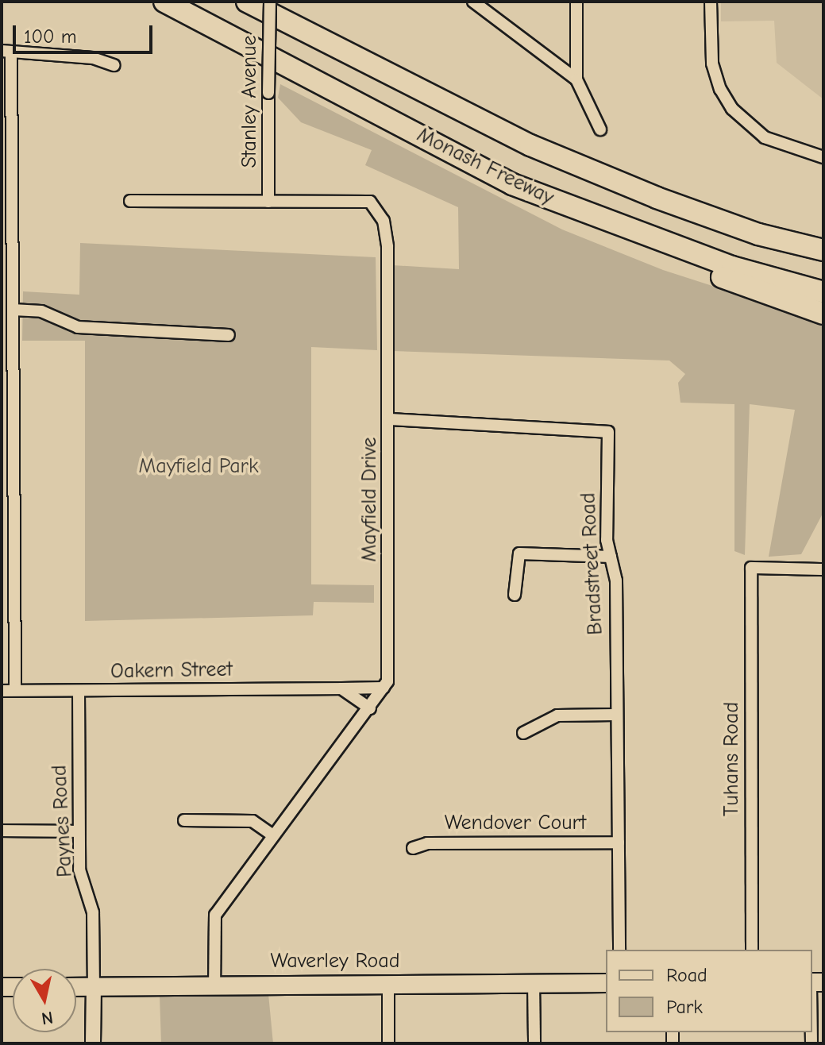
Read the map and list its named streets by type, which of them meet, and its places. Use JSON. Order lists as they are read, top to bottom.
{
  "streets": {
    "highway": ["Monash Freeway"],
    "main road": ["Waverley Road"],
    "street": [
      "Stanley Avenue",
      "Mayfield Drive",
      "Bradstreet Road",
      "Oakern Street",
      "Tuhans Road",
      "Paynes Road",
      "Wendover Court"
    ]
  },
  "crossings": [
    ["Stanley Avenue", "Mayfield Drive"],
    ["Mayfield Drive", "Bradstreet Road"],
    ["Mayfield Drive", "Oakern Street"],
    ["Mayfield Drive", "Waverley Road"],
    ["Bradstreet Road", "Wendover Court"],
    ["Oakern Street", "Paynes Road"],
    ["Paynes Road", "Waverley Road"]
  ],
  "parks": ["Mayfield Park"],
  "legend": ["Road", "Park"],
  "scale_bar": "100 m",
  "north": "bottom"
}
